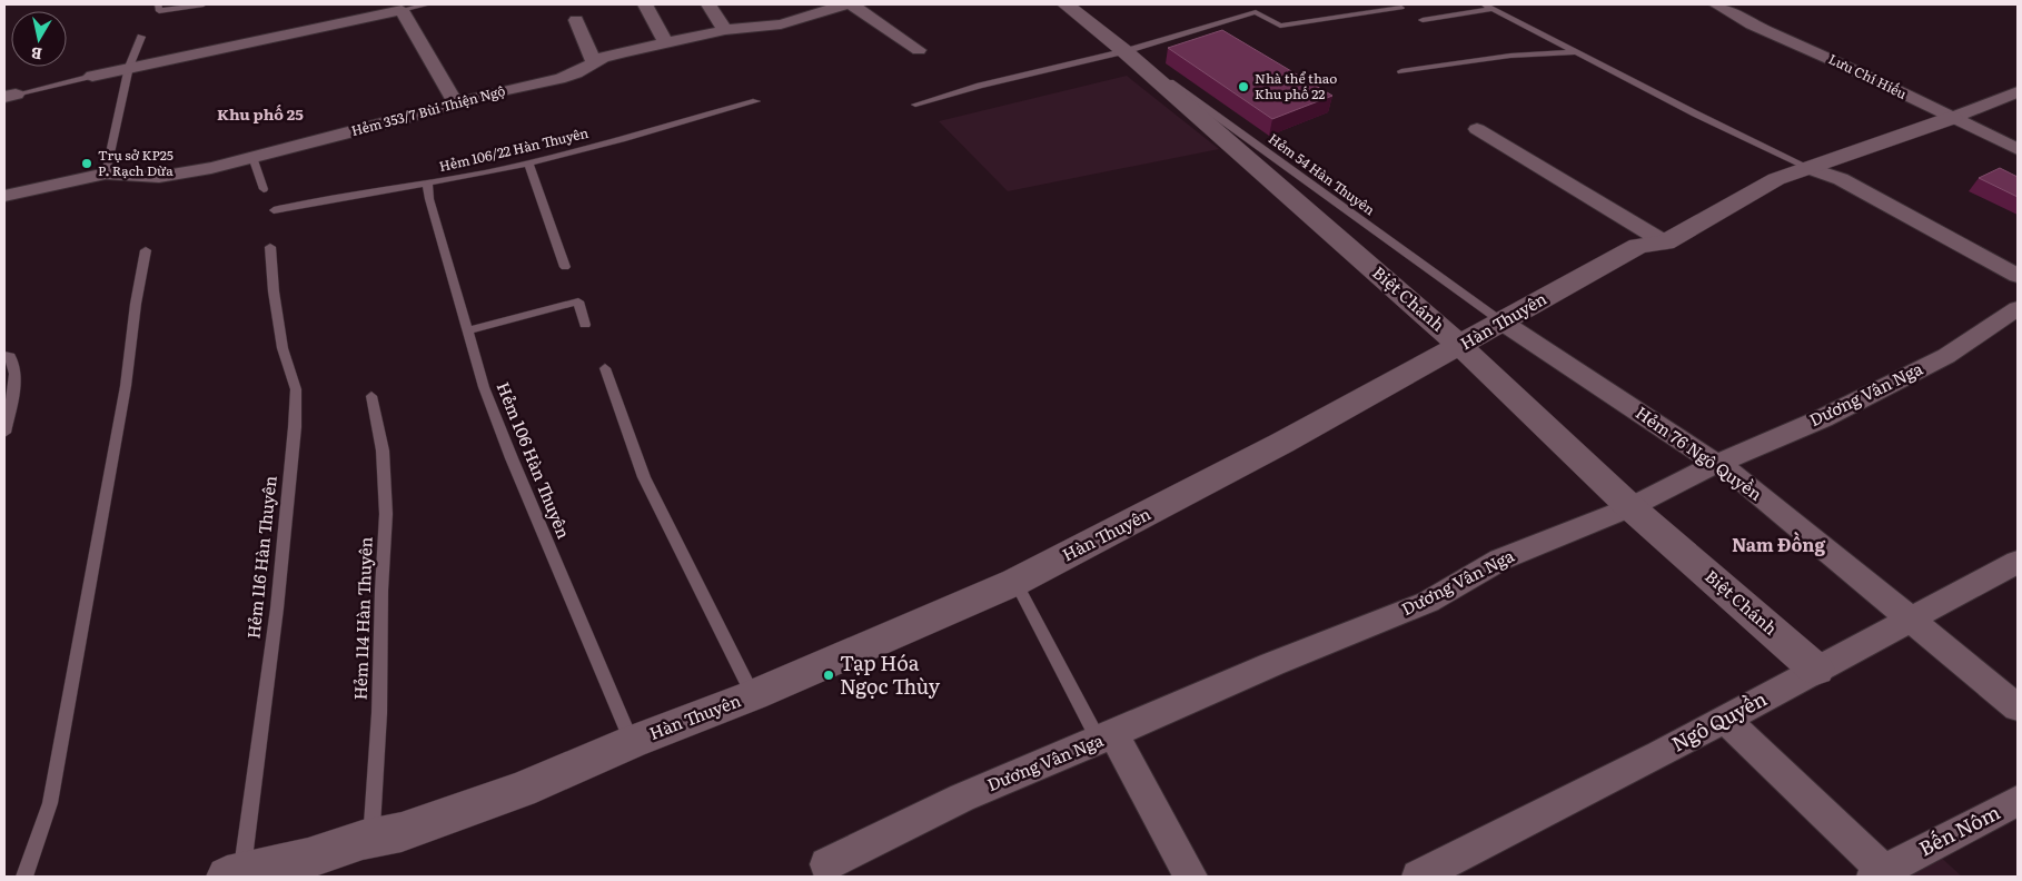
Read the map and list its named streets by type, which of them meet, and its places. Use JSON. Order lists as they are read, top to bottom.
{
  "streets": {
    "street": [
      "Lưu Chí Hiếu",
      "Hẻm 353/7 Bùi Thiện Ngộ",
      "Biệt Chánh",
      "Hàn Thuyên",
      "Dương Vân Nga",
      "Hẻm 76 Ngô Quyền",
      "Ngô Quyền",
      "Bến Nôm"
    ],
    "lane": [
      "Hẻm 106/22 Hàn Thuyên",
      "Hẻm 54 Hàn Thuyên",
      "Hẻm 106 Hàn Thuyên",
      "Hẻm 116 Hàn Thuyên",
      "Hẻm 114 Hàn Thuyên"
    ]
  },
  "crossings": [
    ["Lưu Chí Hiếu", "Hàn Thuyên"],
    ["Hẻm 106/22 Hàn Thuyên", "Hẻm 106 Hàn Thuyên"],
    ["Hẻm 54 Hàn Thuyên", "Biệt Chánh"],
    ["Hẻm 54 Hàn Thuyên", "Hàn Thuyên"],
    ["Hẻm 54 Hàn Thuyên", "Hẻm 76 Ngô Quyền"],
    ["Biệt Chánh", "Hàn Thuyên"],
    ["Biệt Chánh", "Dương Vân Nga"],
    ["Biệt Chánh", "Ngô Quyền"],
    ["Hàn Thuyên", "Hẻm 76 Ngô Quyền"],
    ["Hàn Thuyên", "Hẻm 106 Hàn Thuyên"],
    ["Hàn Thuyên", "Hẻm 116 Hàn Thuyên"],
    ["Hàn Thuyên", "Hẻm 114 Hàn Thuyên"],
    ["Dương Vân Nga", "Hẻm 76 Ngô Quyền"],
    ["Hẻm 76 Ngô Quyền", "Ngô Quyền"]
  ],
  "districts": ["Khu phố 25", "Nam Đồng"],
  "places": ["Nhà thể thao Khu phố 22", "Trụ sở KP25 P. Rạch Dừa", "Tạp Hóa Ngọc Thùy"],
  "north": "bottom"
}
